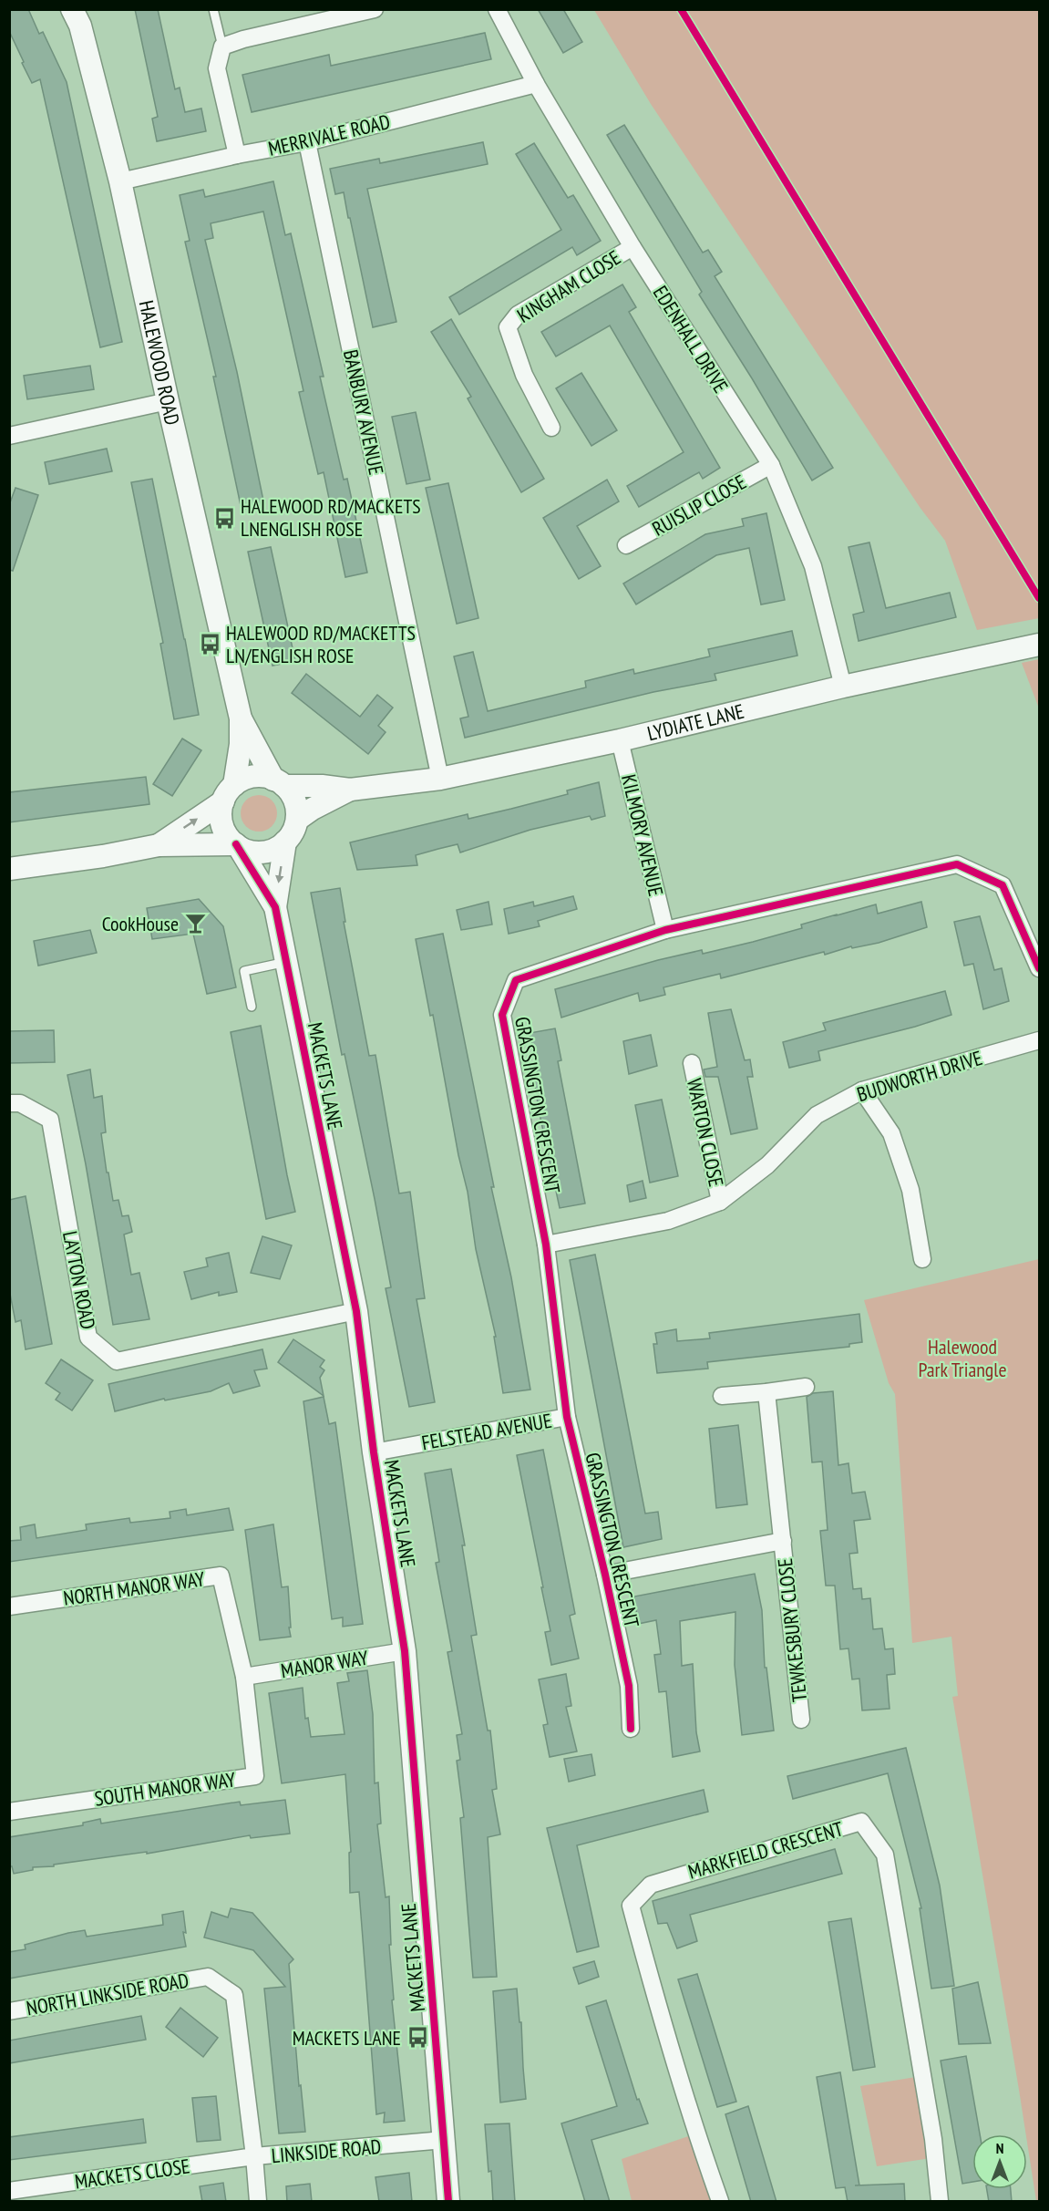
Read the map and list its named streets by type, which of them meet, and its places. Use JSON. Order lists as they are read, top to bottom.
{
  "streets": {
    "street": [
      "MERRIVALE ROAD",
      "KINGHAM CLOSE",
      "EDENHALL DRIVE",
      "HALEWOOD ROAD",
      "BANBURY AVENUE",
      "RUISLIP CLOSE",
      "LYDIATE LANE",
      "KILMORY AVENUE",
      "MACKETS LANE",
      "BUDWORTH DRIVE",
      "GRASSINGTON CRESCENT",
      "WARTON CLOSE",
      "LAYTON ROAD",
      "FELSTEAD AVENUE",
      "NORTH MANOR WAY",
      "TEWKESBURY CLOSE",
      "MANOR WAY",
      "SOUTH MANOR WAY",
      "MARKFIELD CRESCENT",
      "NORTH LINKSIDE ROAD",
      "LINKSIDE ROAD",
      "MACKETS CLOSE"
    ]
  },
  "crossings": [
    ["MERRIVALE ROAD", "EDENHALL DRIVE"],
    ["MERRIVALE ROAD", "HALEWOOD ROAD"],
    ["MERRIVALE ROAD", "BANBURY AVENUE"],
    ["KINGHAM CLOSE", "EDENHALL DRIVE"],
    ["EDENHALL DRIVE", "RUISLIP CLOSE"],
    ["EDENHALL DRIVE", "LYDIATE LANE"],
    ["HALEWOOD ROAD", "LYDIATE LANE"],
    ["HALEWOOD ROAD", "MACKETS LANE"],
    ["BANBURY AVENUE", "LYDIATE LANE"],
    ["LYDIATE LANE", "KILMORY AVENUE"],
    ["LYDIATE LANE", "MACKETS LANE"],
    ["KILMORY AVENUE", "GRASSINGTON CRESCENT"],
    ["MACKETS LANE", "LAYTON ROAD"],
    ["MACKETS LANE", "FELSTEAD AVENUE"],
    ["MACKETS LANE", "MANOR WAY"],
    ["MACKETS LANE", "LINKSIDE ROAD"],
    ["BUDWORTH DRIVE", "GRASSINGTON CRESCENT"],
    ["BUDWORTH DRIVE", "WARTON CLOSE"],
    ["GRASSINGTON CRESCENT", "FELSTEAD AVENUE"],
    ["GRASSINGTON CRESCENT", "TEWKESBURY CLOSE"],
    ["NORTH MANOR WAY", "MANOR WAY"],
    ["NORTH MANOR WAY", "SOUTH MANOR WAY"],
    ["MANOR WAY", "SOUTH MANOR WAY"],
    ["NORTH LINKSIDE ROAD", "LINKSIDE ROAD"],
    ["NORTH LINKSIDE ROAD", "MACKETS CLOSE"],
    ["LINKSIDE ROAD", "MACKETS CLOSE"]
  ],
  "parks": ["Halewood Park Triangle"],
  "places": {
    "bus stop": ["HALEWOOD RD/MACKETS LNENGLISH ROSE", "HALEWOOD RD/MACKETTS LN/ENGLISH ROSE", "MACKETS LANE"],
    "bar": ["CookHouse"]
  },
  "north": "top"
}
